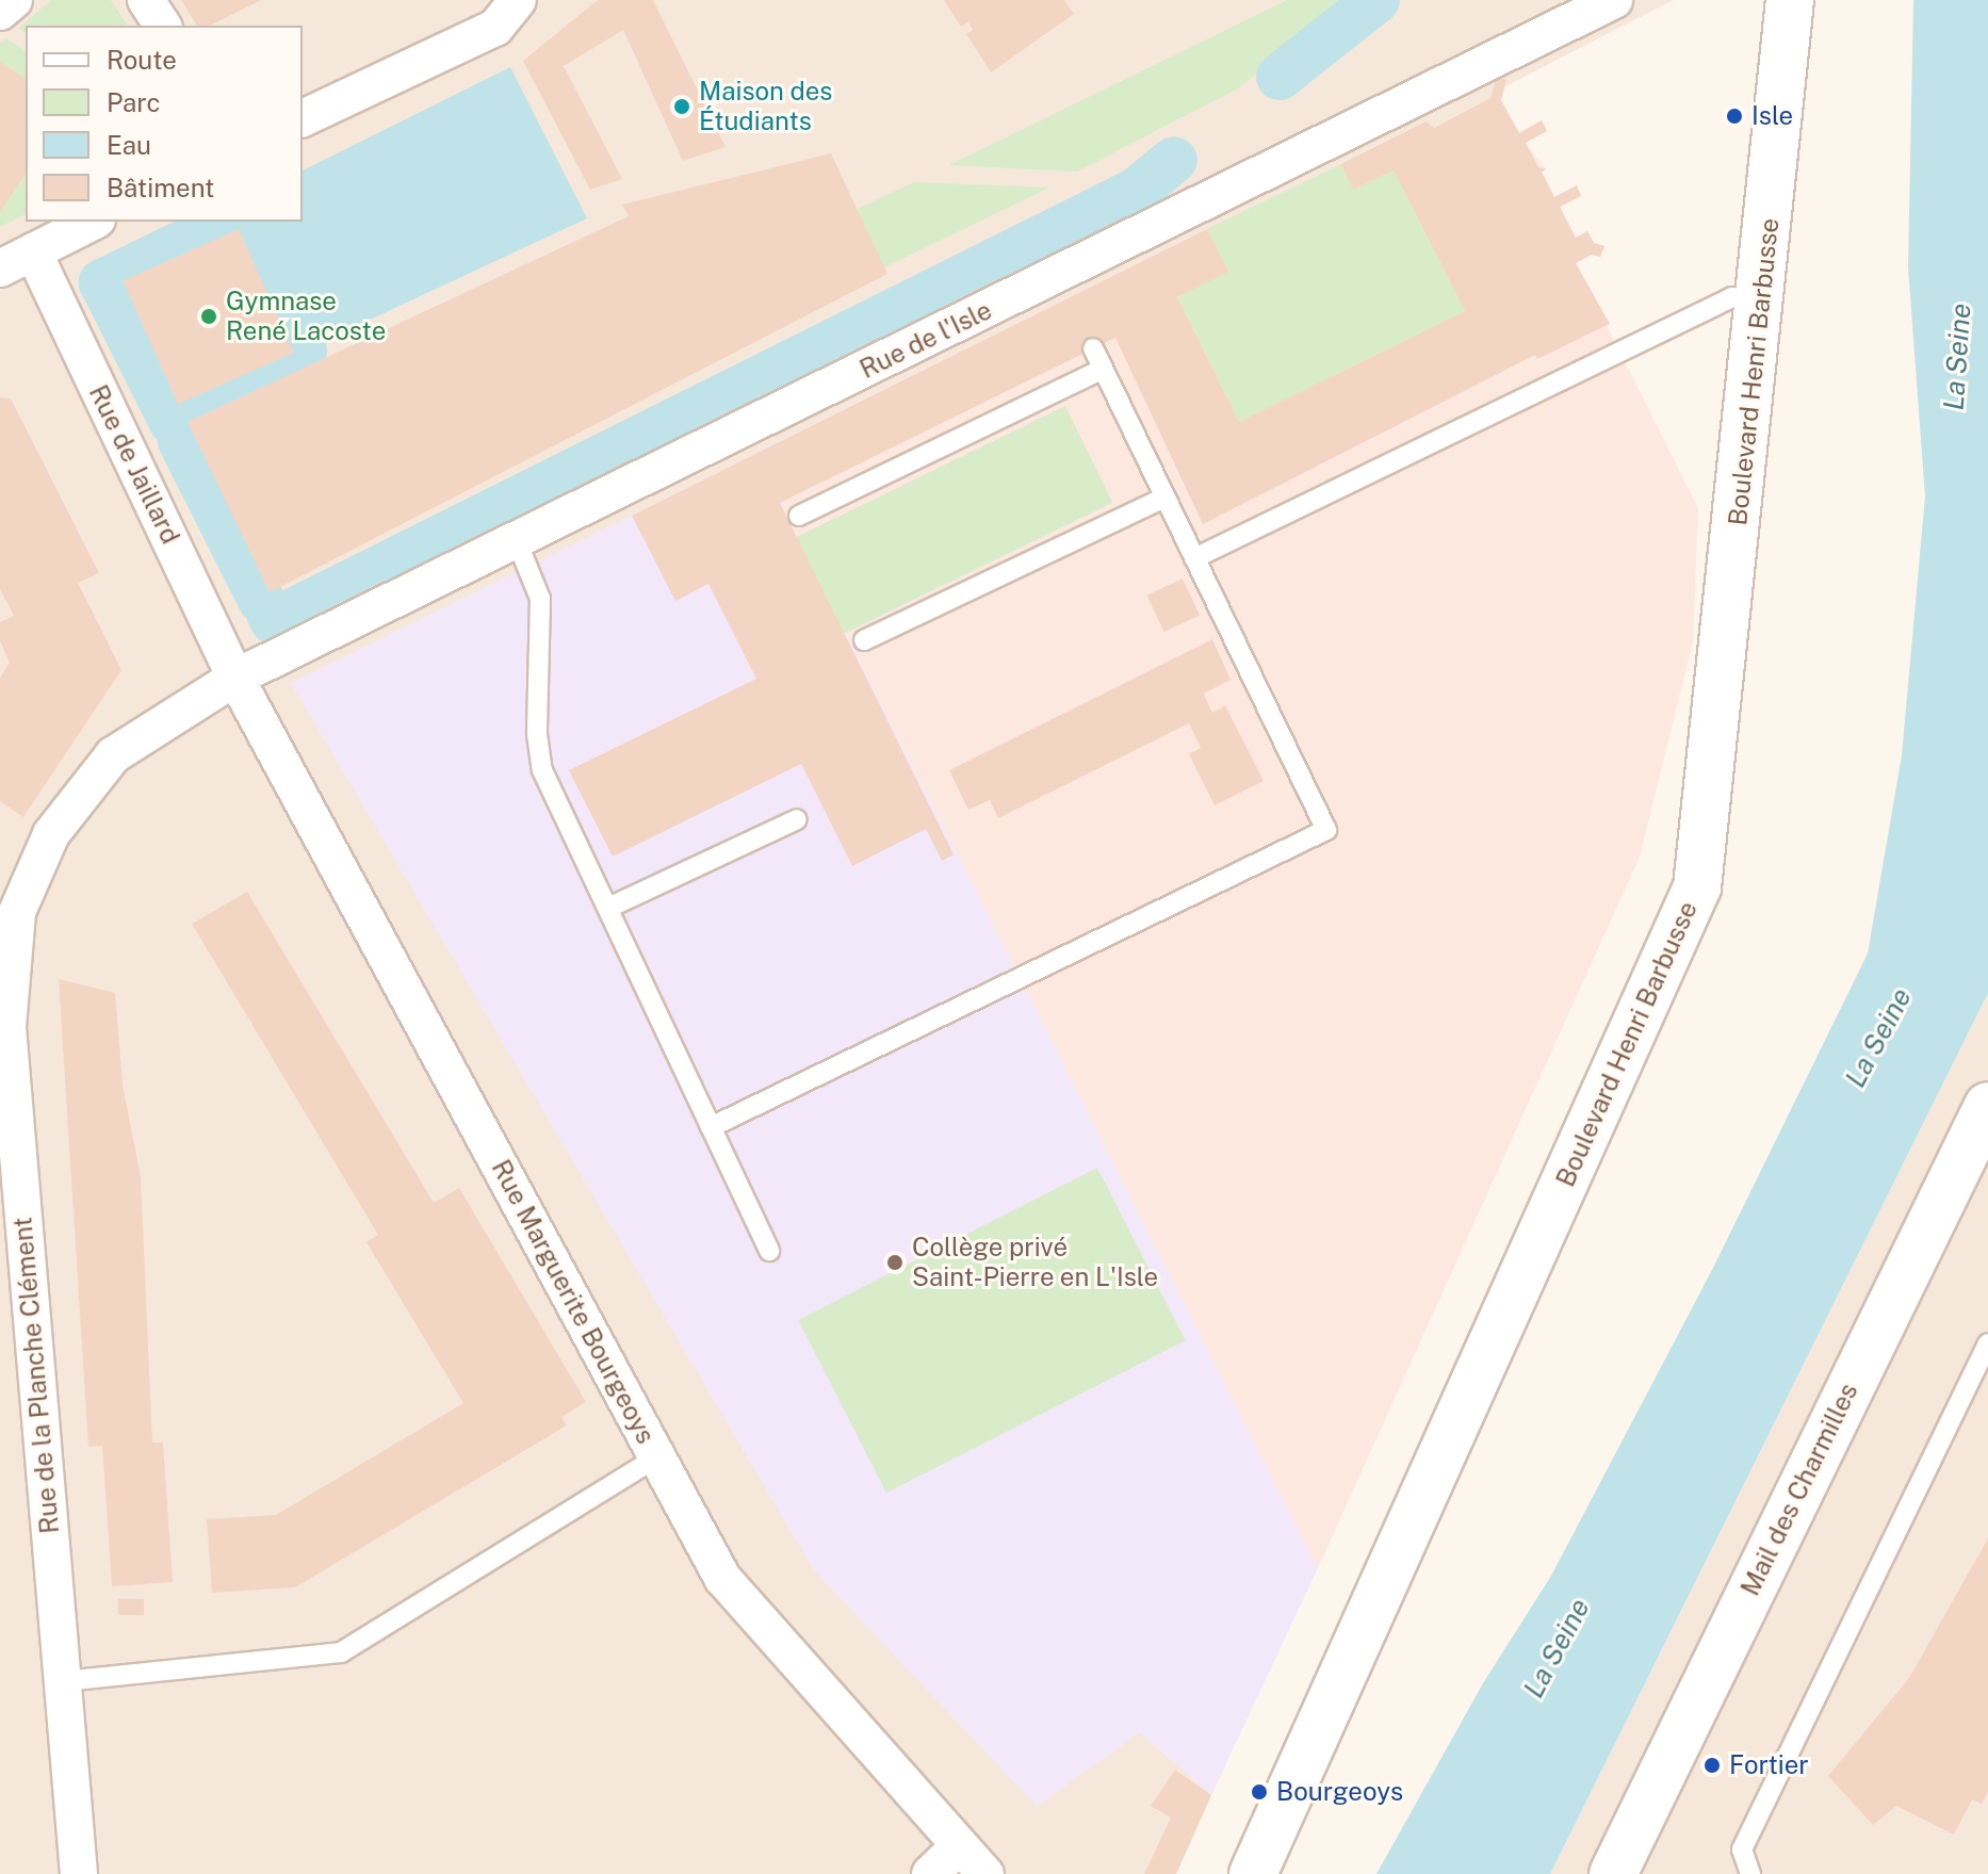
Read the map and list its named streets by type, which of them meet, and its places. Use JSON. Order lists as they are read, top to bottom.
{
  "streets": {
    "main road": ["Boulevard Henri Barbusse", "Mail des Charmilles"],
    "street": [
      "Rue de l'Isle",
      "Rue de Jaillard",
      "Rue Marguerite Bourgeoys",
      "Rue de la Planche Clément"
    ]
  },
  "crossings": [
    ["Rue de l'Isle", "Rue de Jaillard"],
    ["Rue de l'Isle", "Rue Marguerite Bourgeoys"],
    ["Rue de l'Isle", "Rue de la Planche Clément"],
    ["Rue de Jaillard", "Rue Marguerite Bourgeoys"]
  ],
  "water": ["La Seine"],
  "places": [
    "Maison des Étudiants",
    "Isle",
    "Gymnase René Lacoste",
    "Collège privé Saint-Pierre en L'Isle",
    "Fortier",
    "Bourgeoys"
  ],
  "legend": [
    "Route",
    "Parc",
    "Eau",
    "Bâtiment"
  ]
}
